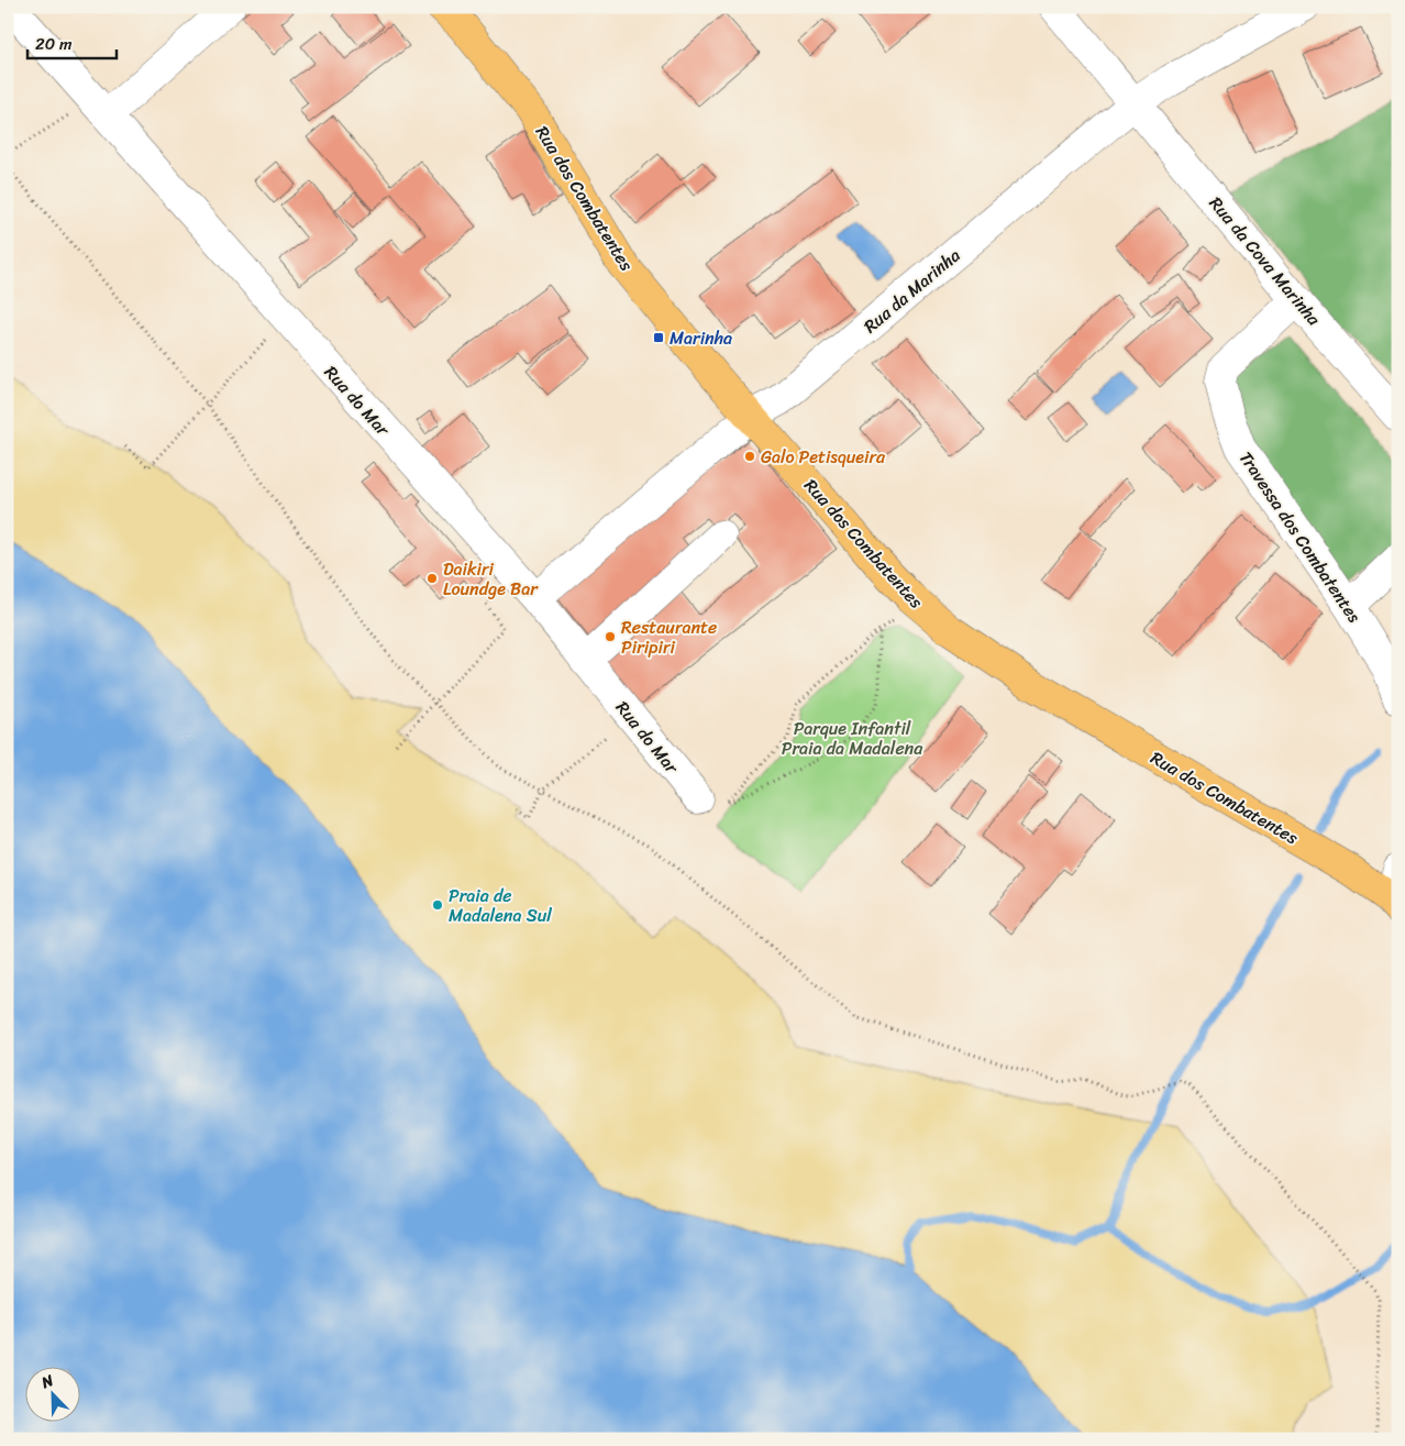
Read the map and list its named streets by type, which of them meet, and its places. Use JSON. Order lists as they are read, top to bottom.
{
  "streets": {
    "main road": ["Rua dos Combatentes"],
    "street": [
      "Rua da Cova Marinha",
      "Rua da Marinha",
      "Rua do Mar",
      "Travessa dos Combatentes"
    ]
  },
  "crossings": [
    ["Rua dos Combatentes", "Rua da Marinha"],
    ["Rua da Cova Marinha", "Rua da Marinha"],
    ["Rua da Cova Marinha", "Travessa dos Combatentes"],
    ["Rua da Marinha", "Rua do Mar"]
  ],
  "parks": ["Parque Infantil Praia da Madalena"],
  "places": {
    "transit": ["Marinha"],
    "other": [
      "Galo Petisqueira",
      "Daikiri Loundge Bar",
      "Restaurante Piripiri",
      "Praia de Madalena Sul"
    ]
  },
  "scale_bar": "20 m",
  "north": "top left"
}
